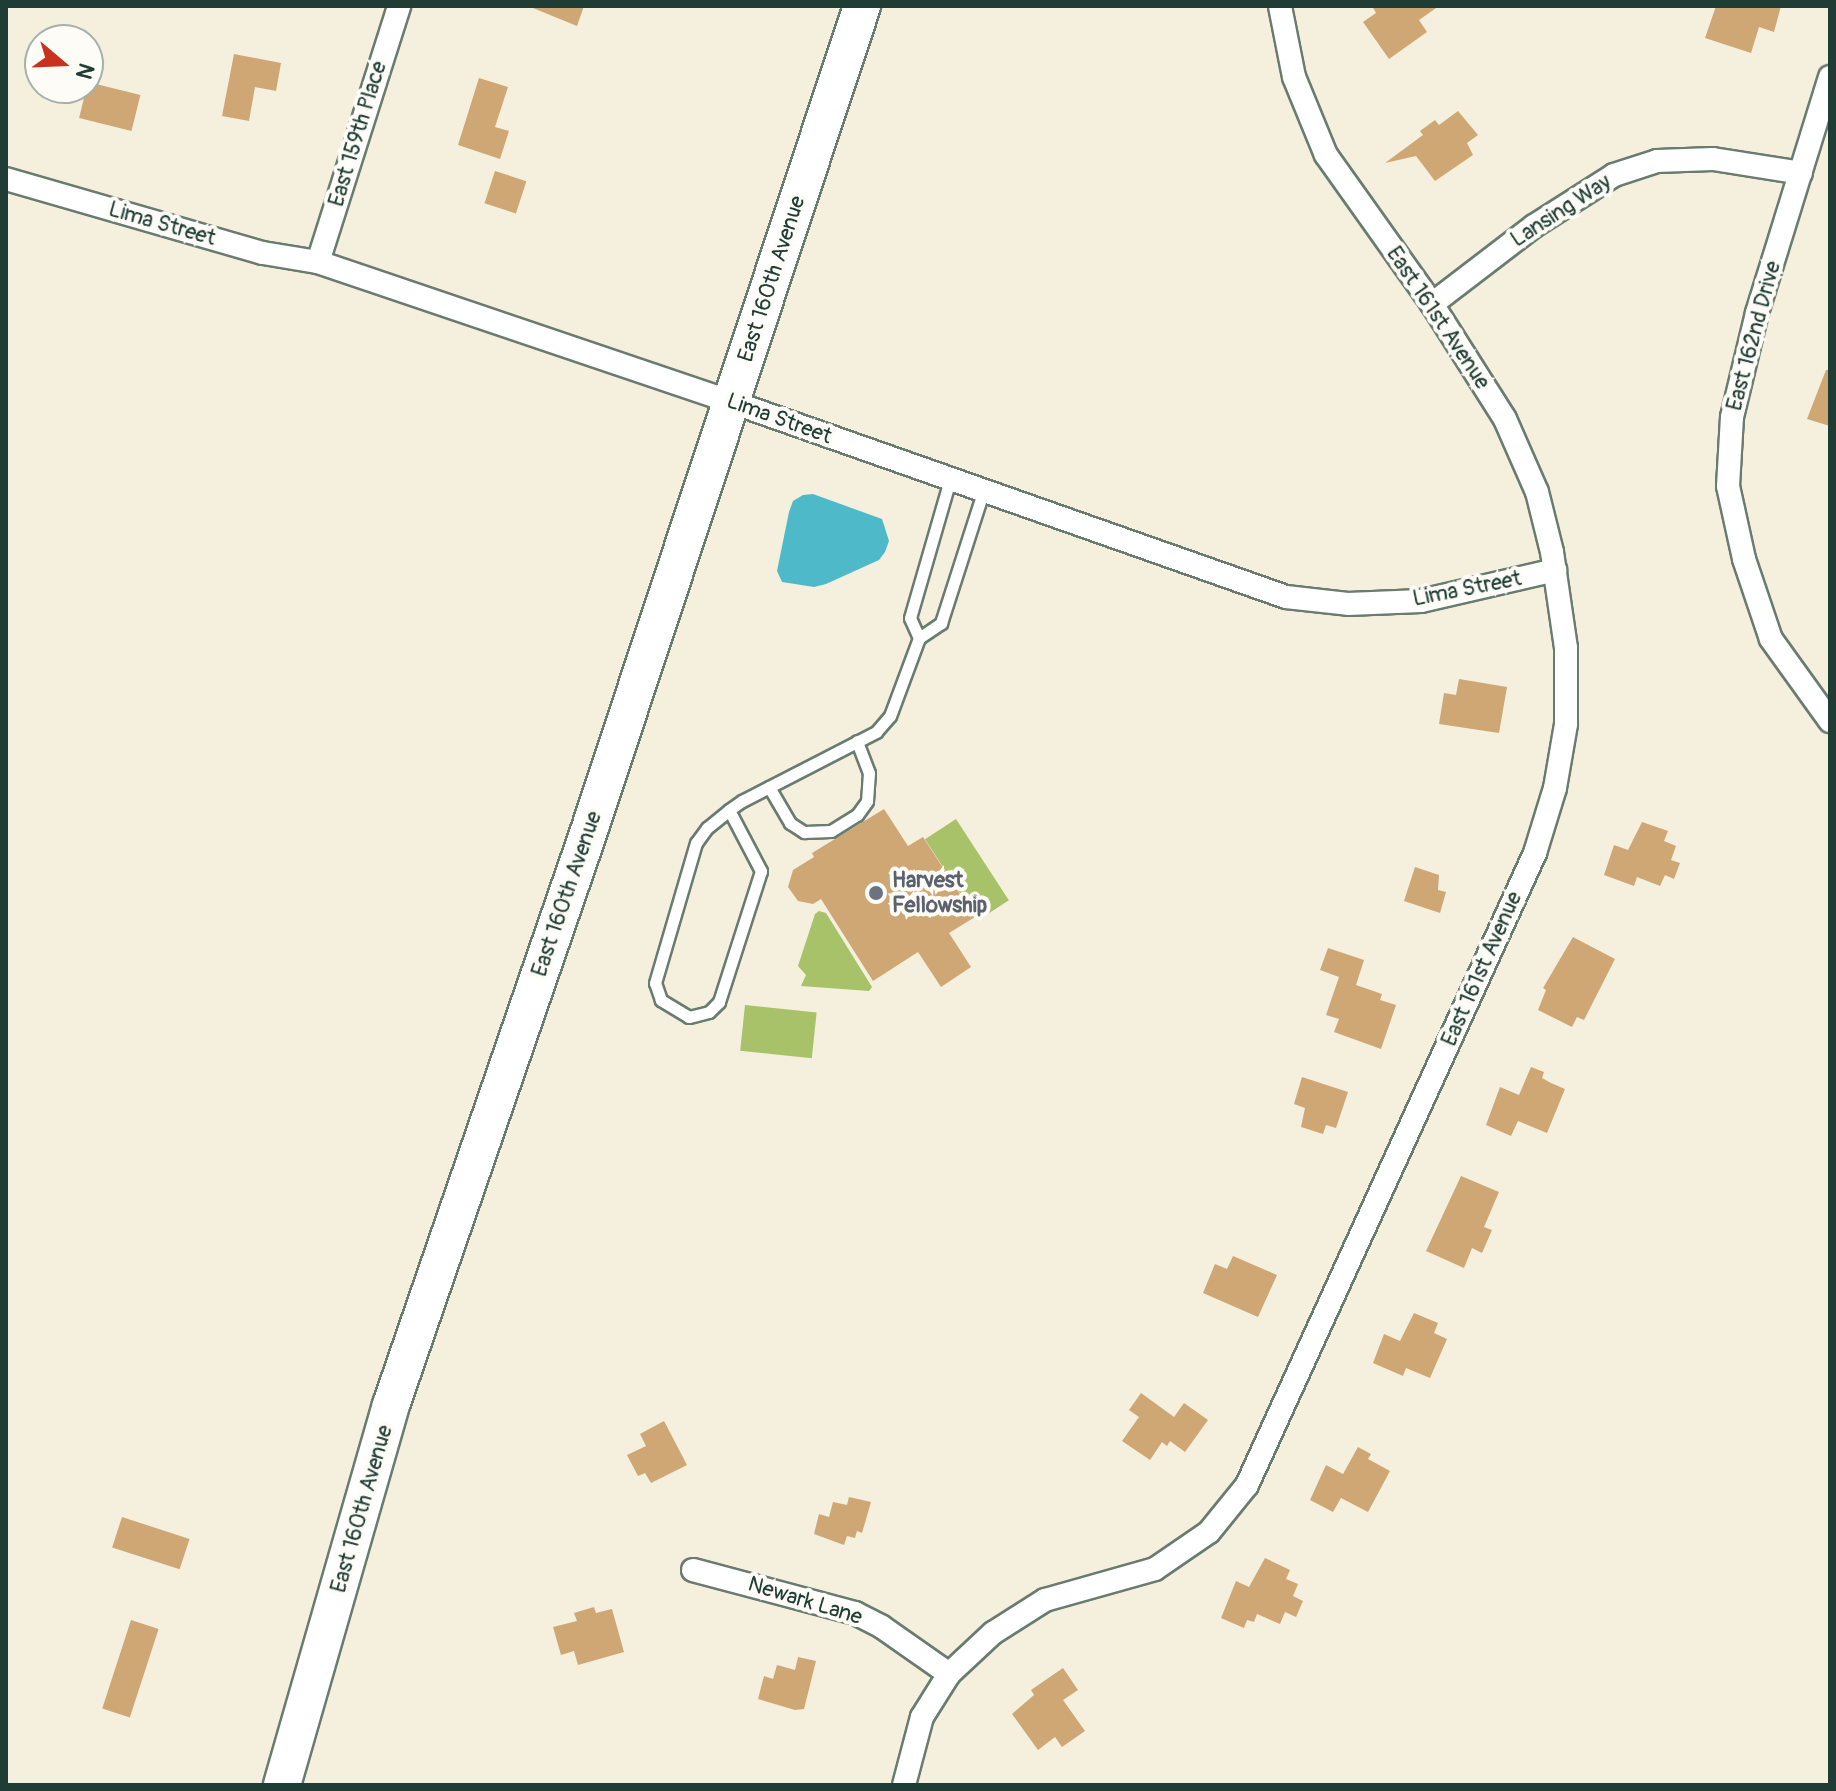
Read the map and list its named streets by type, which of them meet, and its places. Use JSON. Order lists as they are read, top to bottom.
{
  "streets": {
    "main road": ["East 160th Avenue"],
    "street": [
      "East 159th Place",
      "Lansing Way",
      "Lima Street",
      "East 161st Avenue",
      "East 162nd Drive",
      "Newark Lane"
    ]
  },
  "crossings": [
    ["East 159th Place", "Lima Street"],
    ["Lansing Way", "East 161st Avenue"],
    ["Lansing Way", "East 162nd Drive"],
    ["Lima Street", "East 160th Avenue"],
    ["Lima Street", "East 161st Avenue"],
    ["East 161st Avenue", "Newark Lane"]
  ],
  "places": ["Harvest Fellowship"],
  "north": "right"
}
